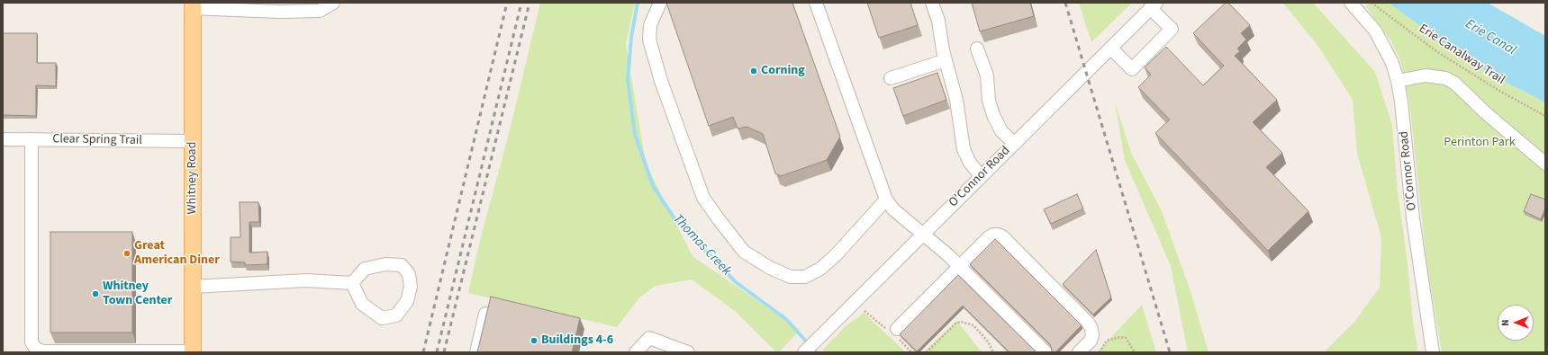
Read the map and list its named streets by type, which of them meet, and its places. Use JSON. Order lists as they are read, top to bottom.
{
  "streets": {
    "main road": ["Whitney Road"],
    "street": ["Clear Spring Trail", "O'Connor Road"],
    "path": ["Erie Canalway Trail"]
  },
  "crossings": [
    ["Clear Spring Trail", "Whitney Road"]
  ],
  "water": ["Erie Canal", "Thomas Creek"],
  "parks": ["Perinton Park"],
  "places": [
    "Corning",
    "Great American Diner",
    "Whitney Town Center",
    "Buildings 4-6"
  ],
  "north": "left"
}
